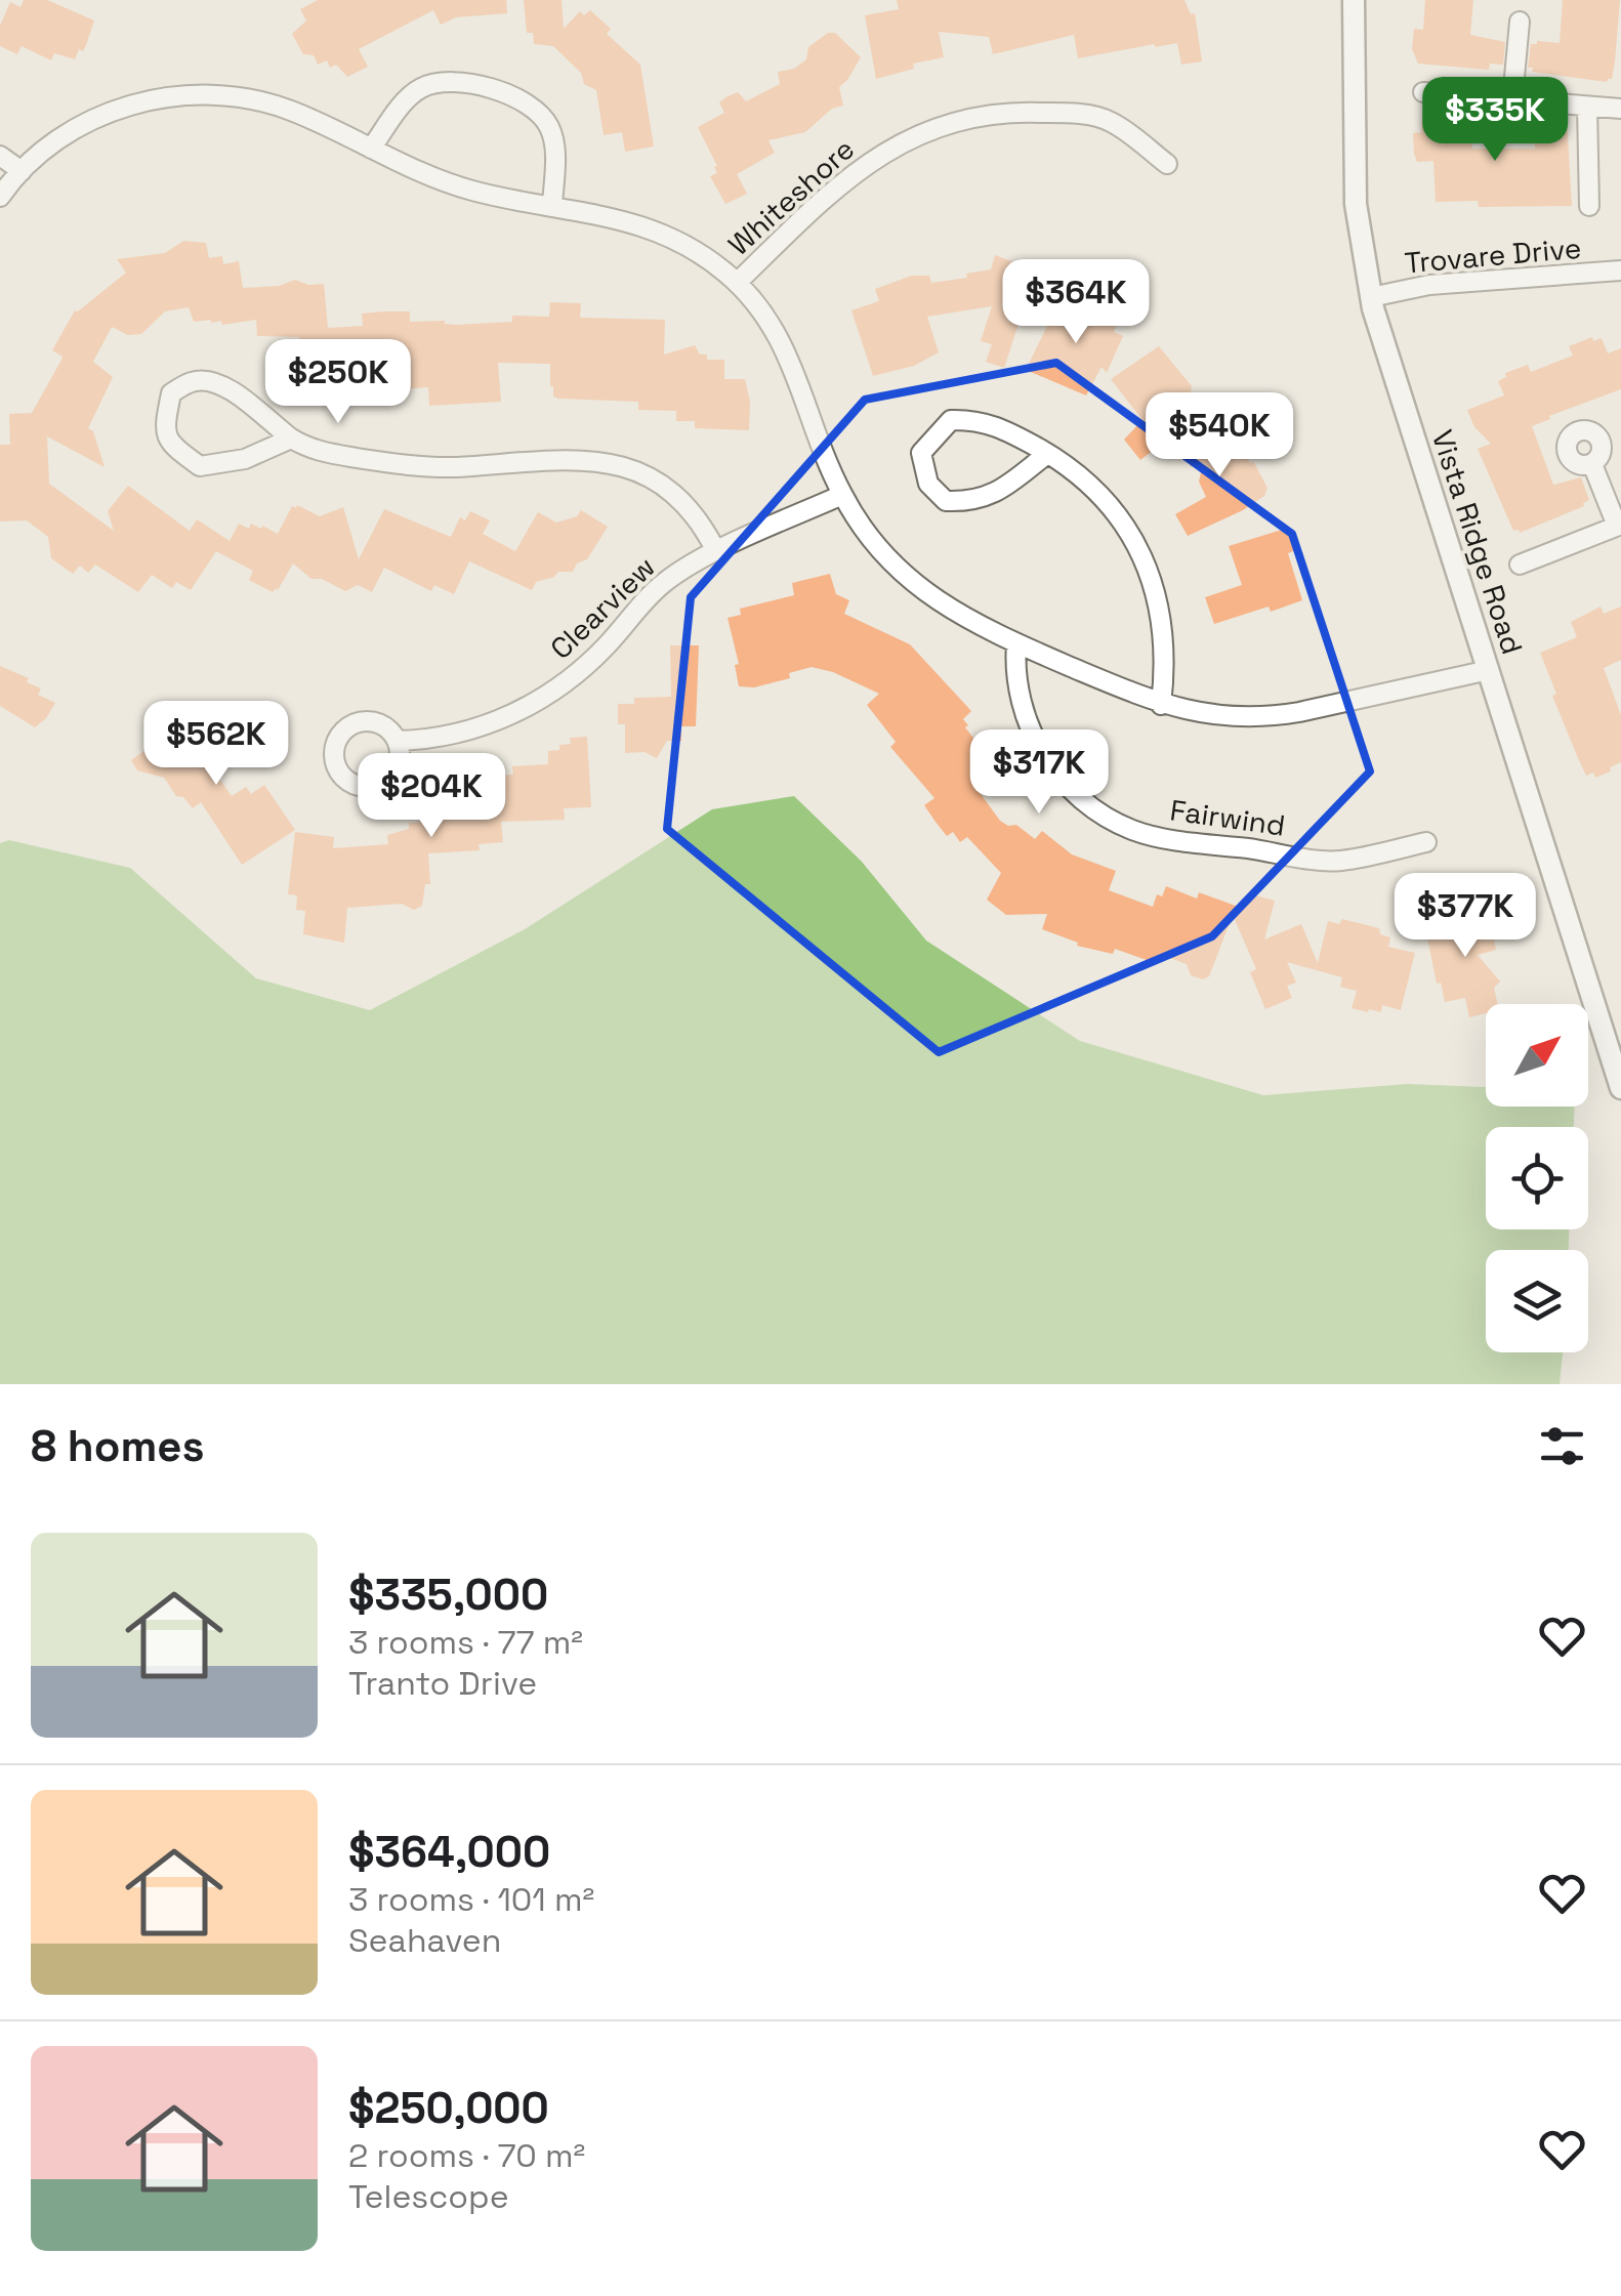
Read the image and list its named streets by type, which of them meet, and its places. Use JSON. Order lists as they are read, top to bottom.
{
  "streets": {
    "street": [
      "Whiteshore",
      "Trovare Drive",
      "Vista Ridge Road",
      "Clearview",
      "Fairwind"
    ]
  },
  "crossings": [
    ["Trovare Drive", "Vista Ridge Road"]
  ],
  "north": "top right",
  "page": {
    "price": [
      "$335K",
      "$364K",
      "$250K",
      "$540K",
      "$562K",
      "$317K",
      "$204K",
      "$377K"
    ],
    "heading": "8 homes",
    "list": [
      {
        "name": "$335,000",
        "note": "3 rooms · 77 m² · Tranto Drive"
      },
      {
        "name": "$364,000",
        "note": "3 rooms · 101 m² · Seahaven"
      },
      {
        "name": "$250,000",
        "note": "2 rooms · 70 m² · Telescope"
      }
    ]
  }
}
